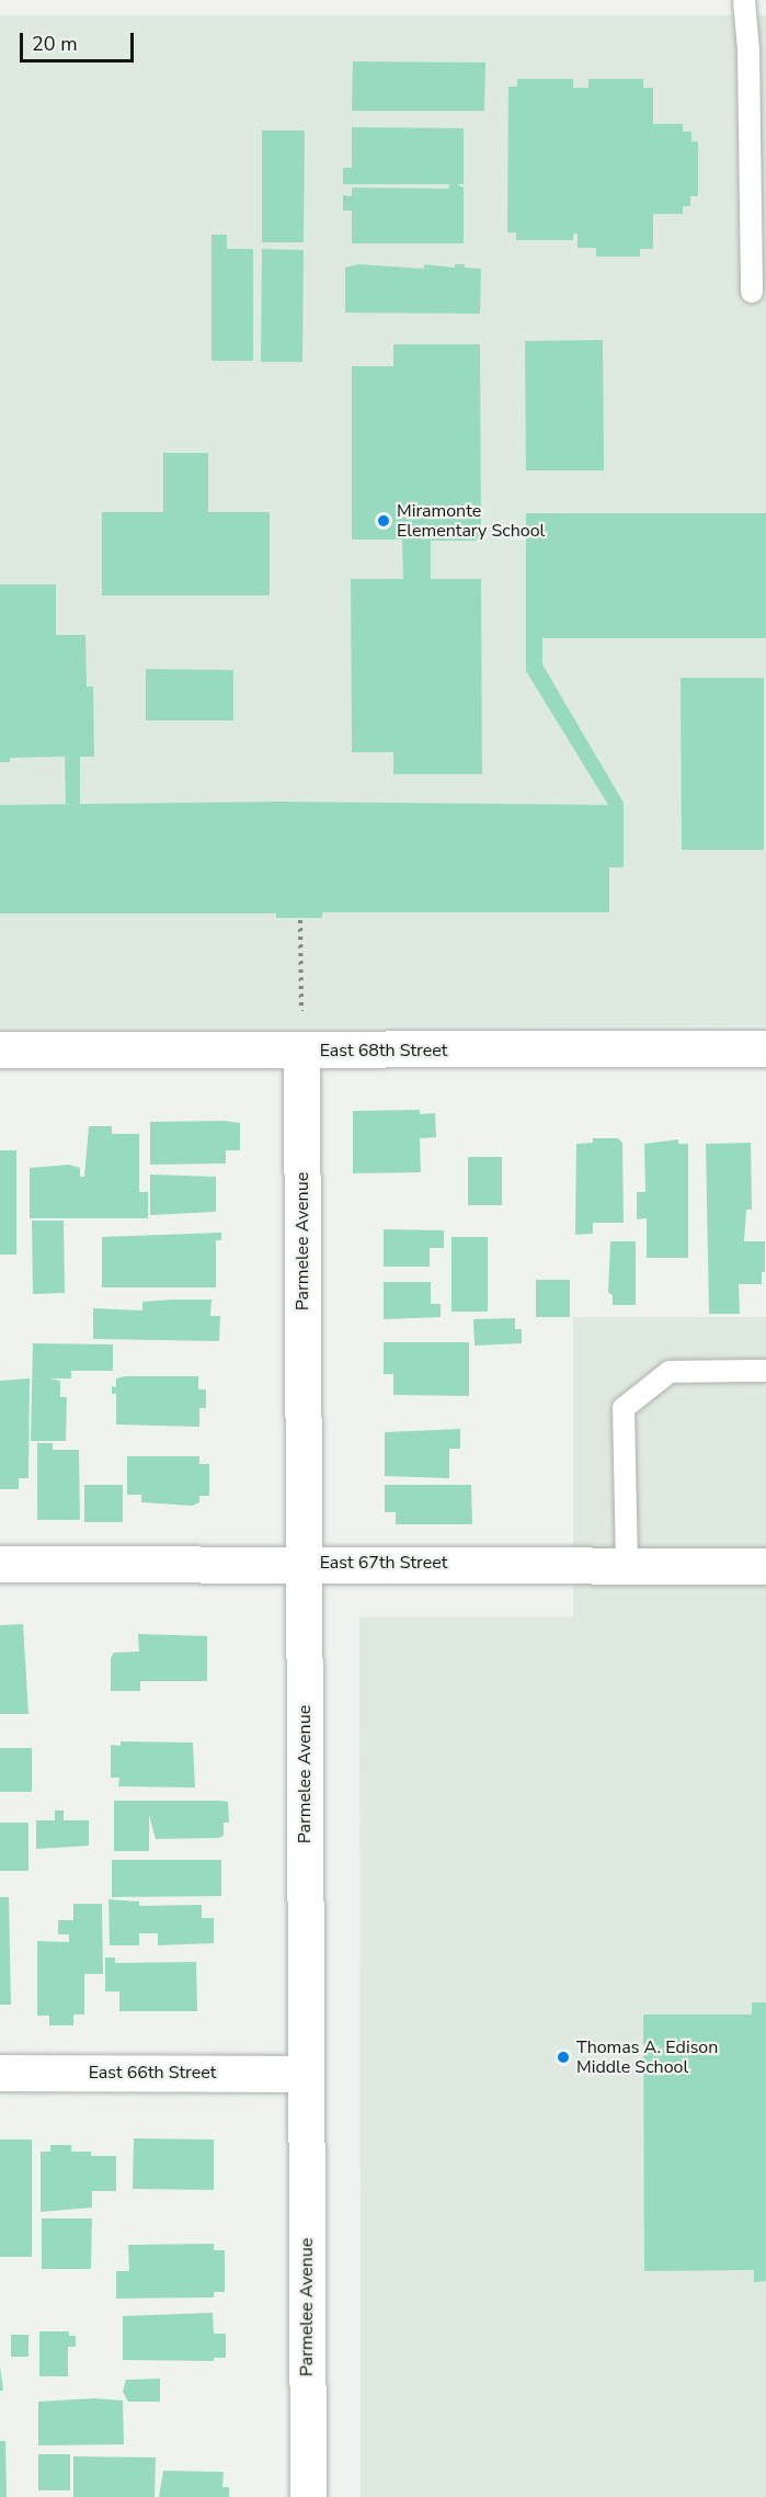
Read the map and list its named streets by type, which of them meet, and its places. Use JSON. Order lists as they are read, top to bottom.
{
  "streets": {
    "street": [
      "East 68th Street",
      "Parmelee Avenue",
      "East 67th Street",
      "East 66th Street"
    ]
  },
  "crossings": [
    ["East 68th Street", "Parmelee Avenue"],
    ["Parmelee Avenue", "East 67th Street"],
    ["Parmelee Avenue", "East 66th Street"]
  ],
  "places": ["Miramonte Elementary School", "Thomas A. Edison Middle School"],
  "scale_bar": "20 m"
}
